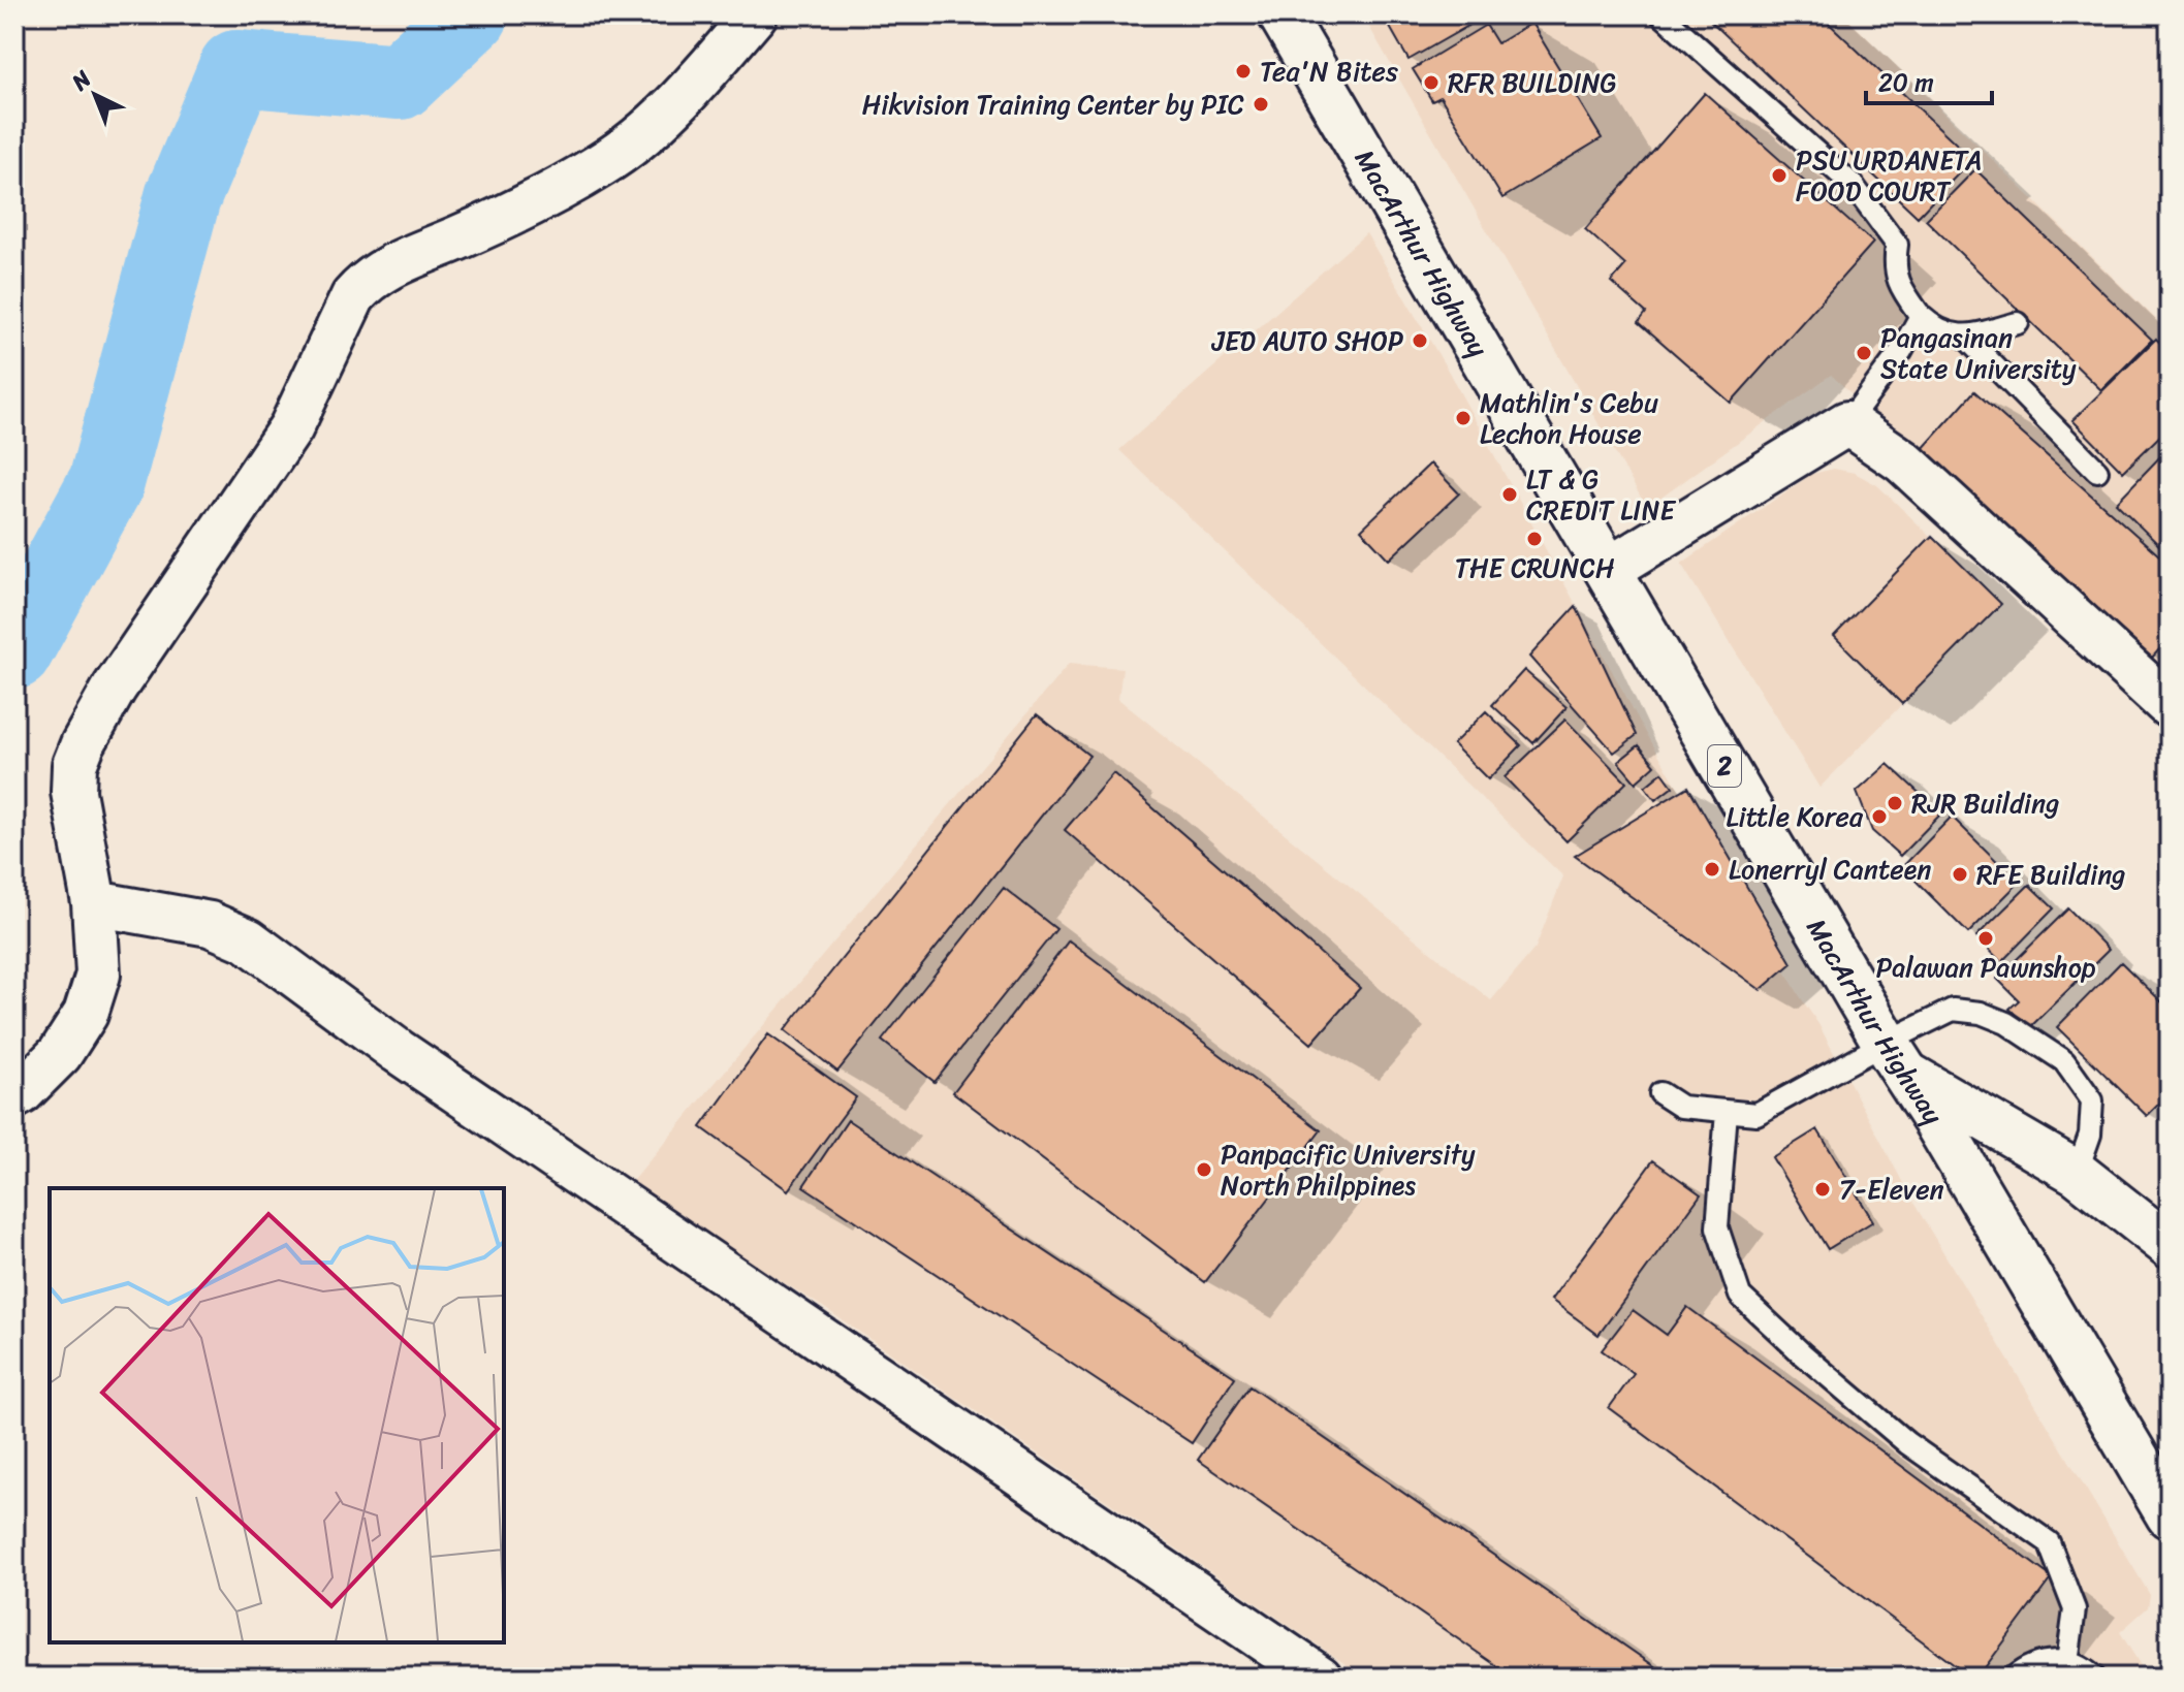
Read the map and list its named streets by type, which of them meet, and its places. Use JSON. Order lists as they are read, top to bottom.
{
  "streets": {
    "main road": ["MacArthur Highway", "2"]
  },
  "places": [
    "Tea'N Bites",
    "RFR BUILDING",
    "Hikvision Training Center by PIC",
    "PSU URDANETA FOOD COURT",
    "JED AUTO SHOP",
    "Pangasinan State University",
    "Mathlin's Cebu Lechon House",
    "LT & G CREDIT LINE",
    "THE CRUNCH",
    "RJR Building",
    "Little Korea",
    "Lonerryl Canteen",
    "RFE Building",
    "Palawan Pawnshop",
    "Panpacific University North Philppines",
    "7-Eleven"
  ],
  "scale_bar": "20 m",
  "north": "top left"
}
